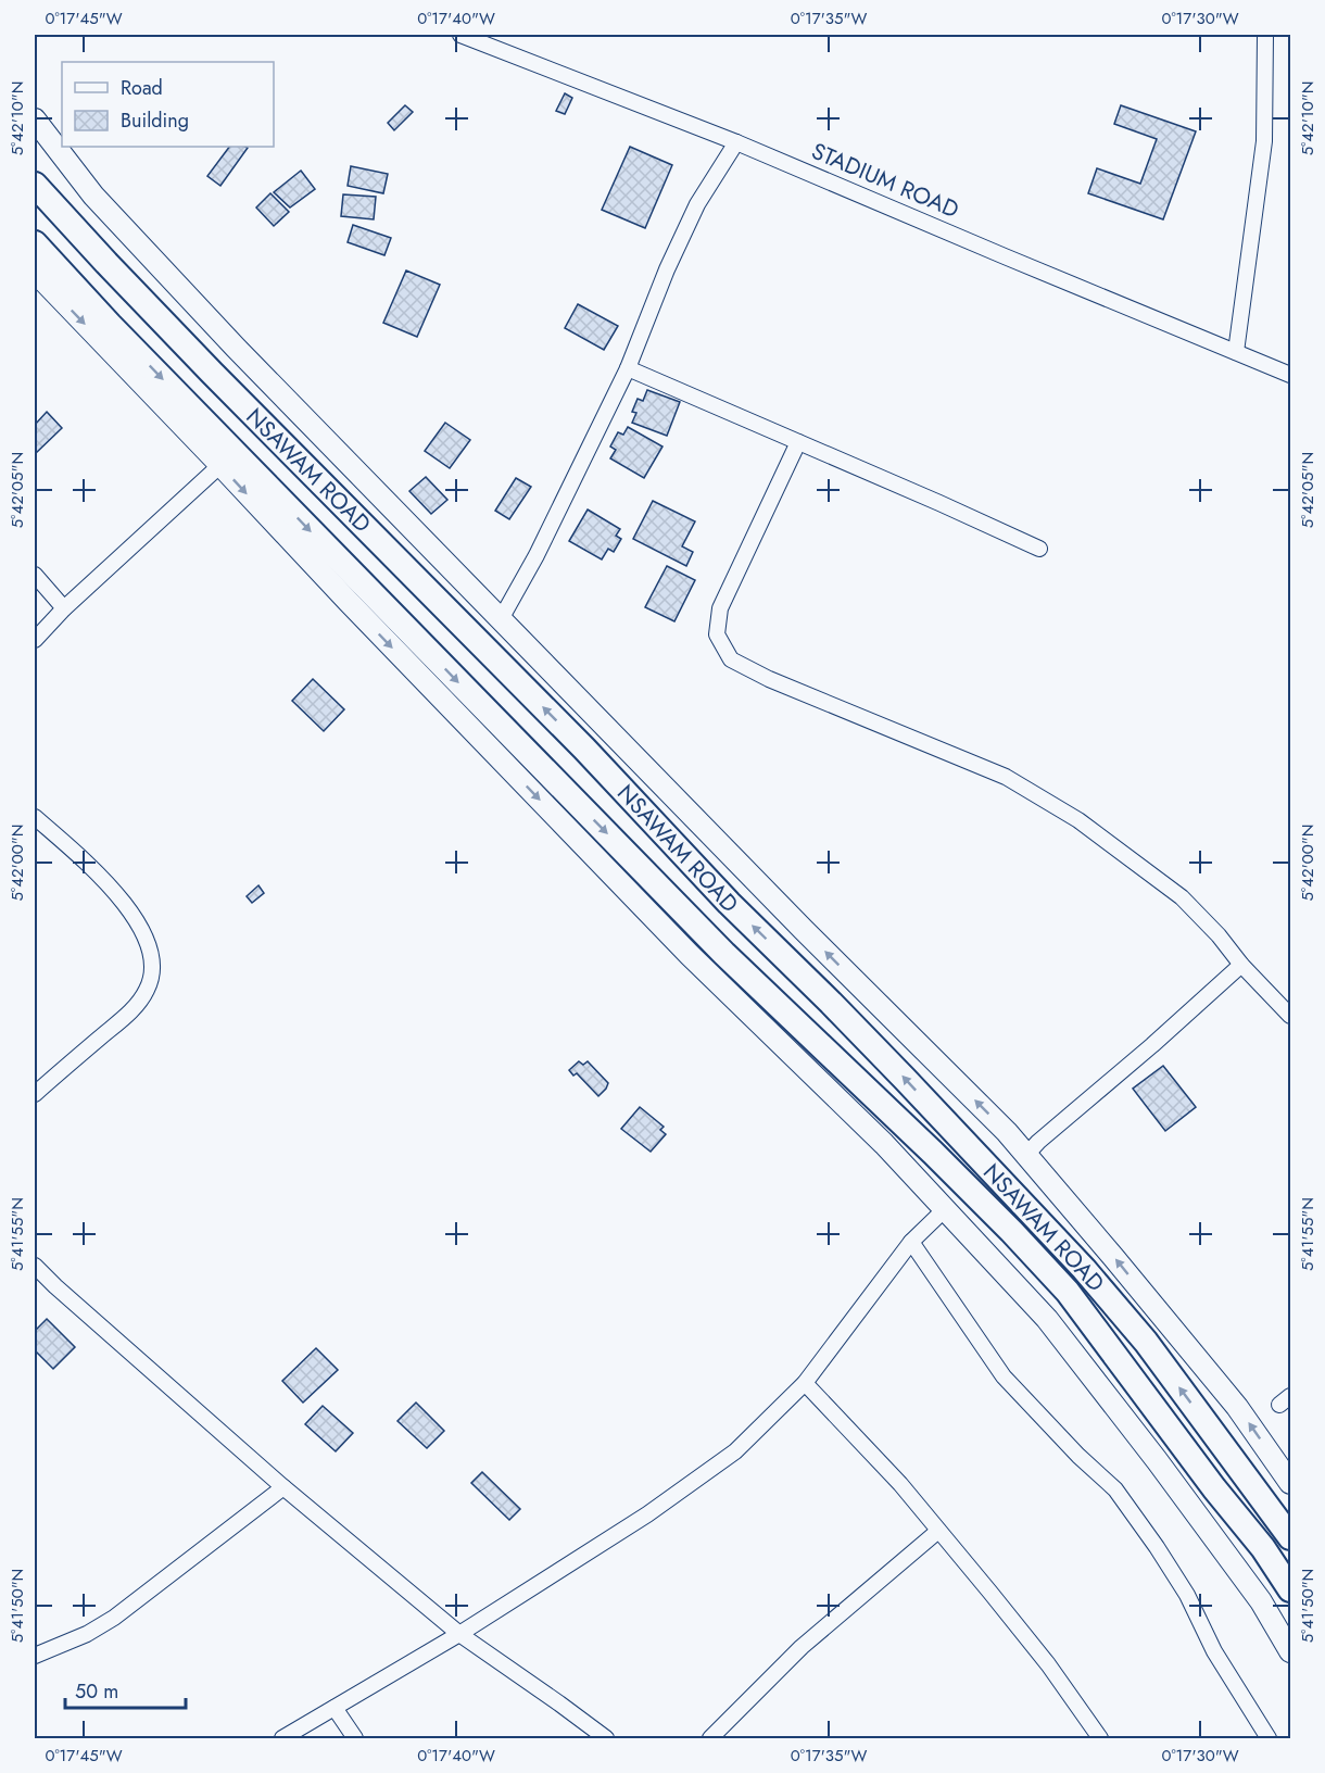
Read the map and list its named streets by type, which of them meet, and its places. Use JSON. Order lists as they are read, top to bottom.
{
  "streets": {
    "highway": ["NSAWAM ROAD"],
    "street": ["STADIUM ROAD"]
  },
  "legend": ["Road", "Building"],
  "scale_bar": "50 m",
  "coordinates": [
    "0°17'45\"W",
    "0°17'40\"W",
    "0°17'35\"W",
    "0°17'30\"W",
    "5°42'10\"N",
    "5°42'05\"N",
    "5°42'00\"N",
    "5°41'55\"N",
    "5°41'50\"N"
  ]
}
